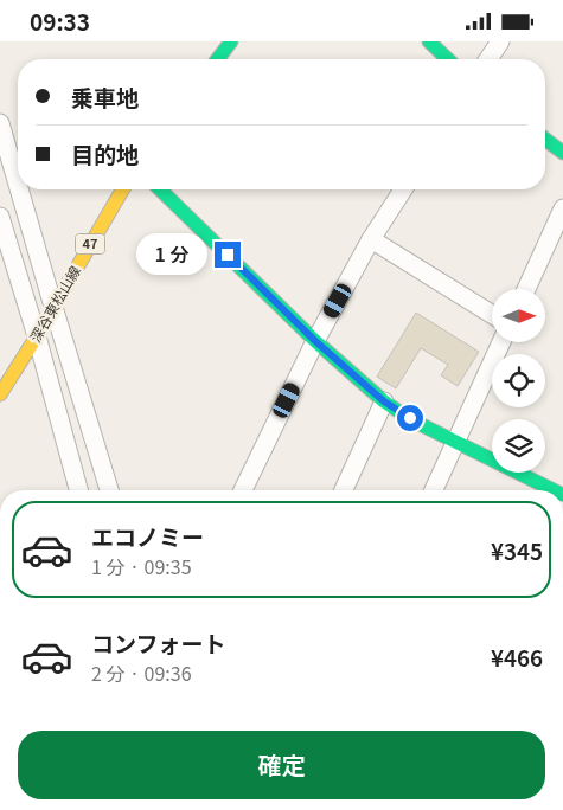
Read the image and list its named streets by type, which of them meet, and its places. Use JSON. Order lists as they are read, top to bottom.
{
  "streets": {
    "street": ["47", "深谷東松山線"]
  },
  "north": "right",
  "page": {
    "status": "09:33",
    "banner": ["乗車地", "目的地"],
    "bubble": "1 分",
    "list": [
      {
        "name": "エコノミー",
        "note": "1 分 · 09:35",
        "value": "¥345"
      },
      {
        "name": "コンフォート",
        "note": "2 分 · 09:36",
        "value": "¥466"
      }
    ],
    "buttons": "確定"
  }
}
